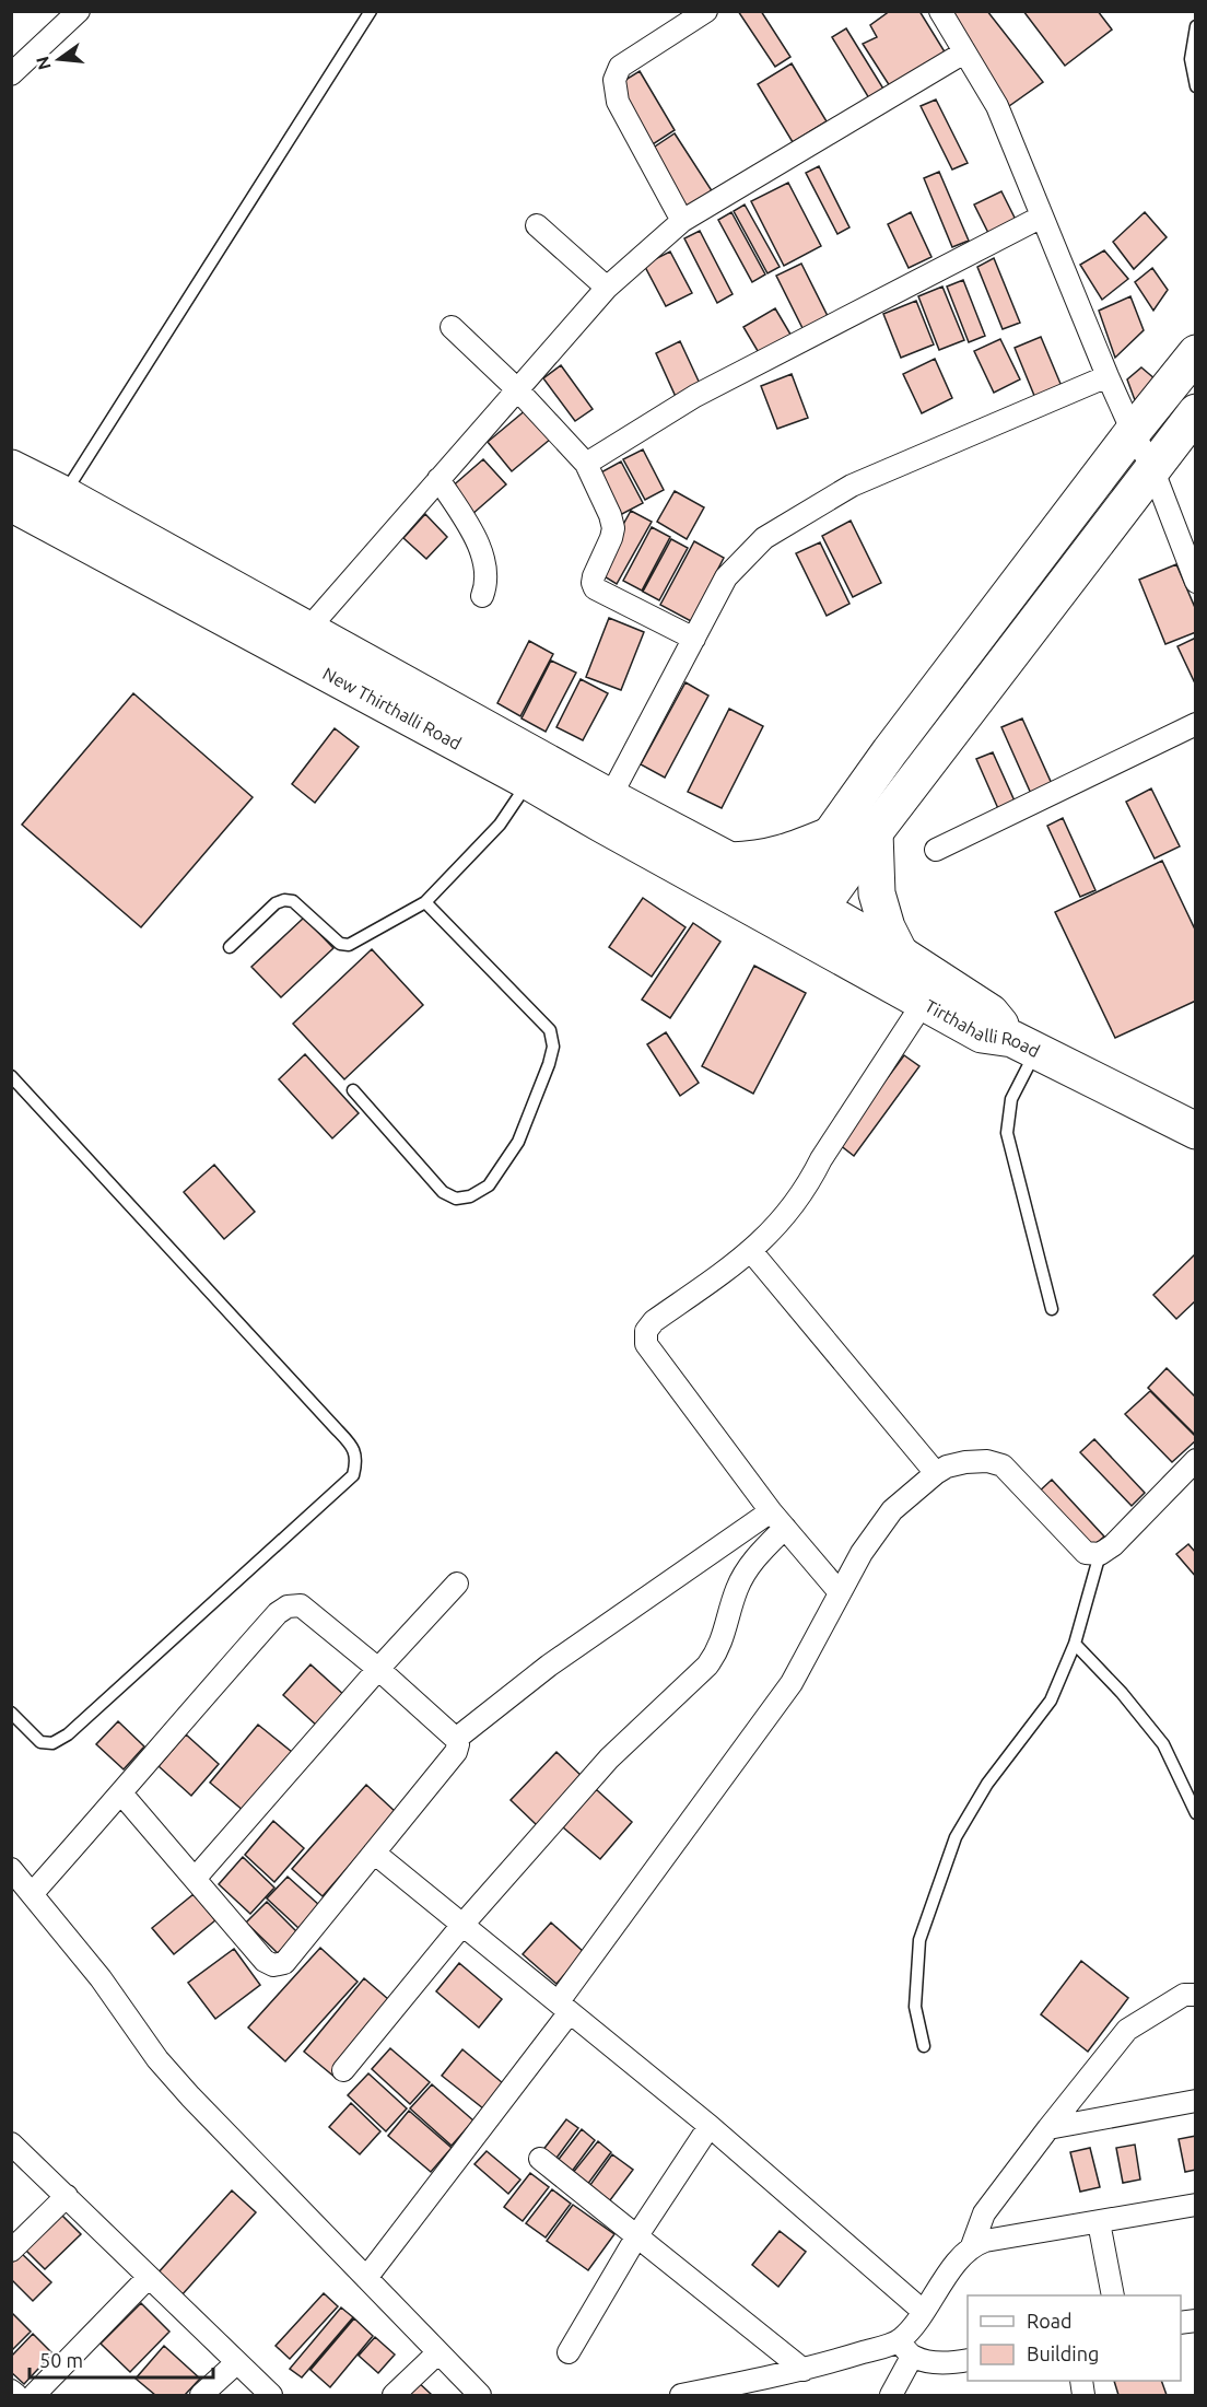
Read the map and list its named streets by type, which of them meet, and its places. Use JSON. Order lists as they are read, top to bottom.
{
  "streets": {
    "highway": ["New Thirthalli Road", "Tirthahalli Road"]
  },
  "crossings": [
    ["New Thirthalli Road", "Tirthahalli Road"]
  ],
  "legend": ["Road", "Building"],
  "scale_bar": "50 m",
  "north": "left"
}
